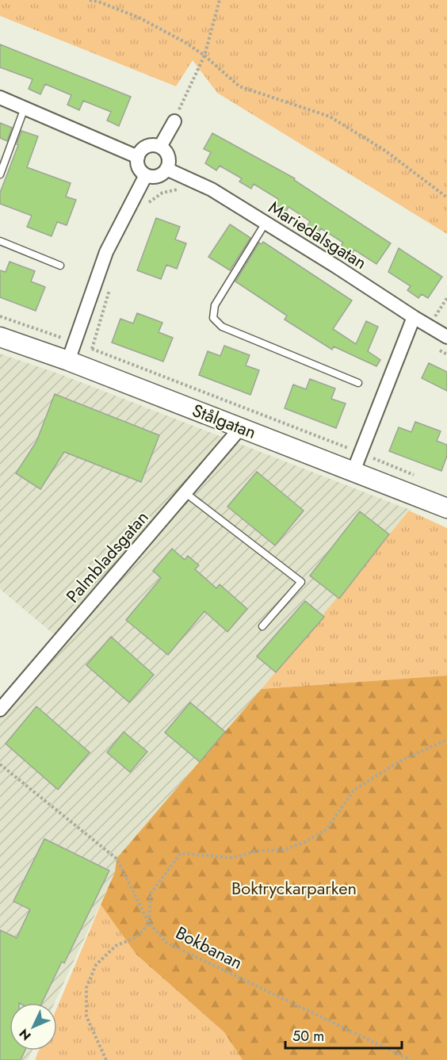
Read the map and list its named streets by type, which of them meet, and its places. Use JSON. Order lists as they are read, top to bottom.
{
  "streets": {
    "street": ["Mariedalsgatan", "Stålgatan", "Palmbladsgatan"],
    "path": ["Bokbanan"]
  },
  "crossings": [
    ["Stålgatan", "Palmbladsgatan"]
  ],
  "parks": ["Boktryckarparken"],
  "scale_bar": "50 m",
  "north": "bottom left"
}
